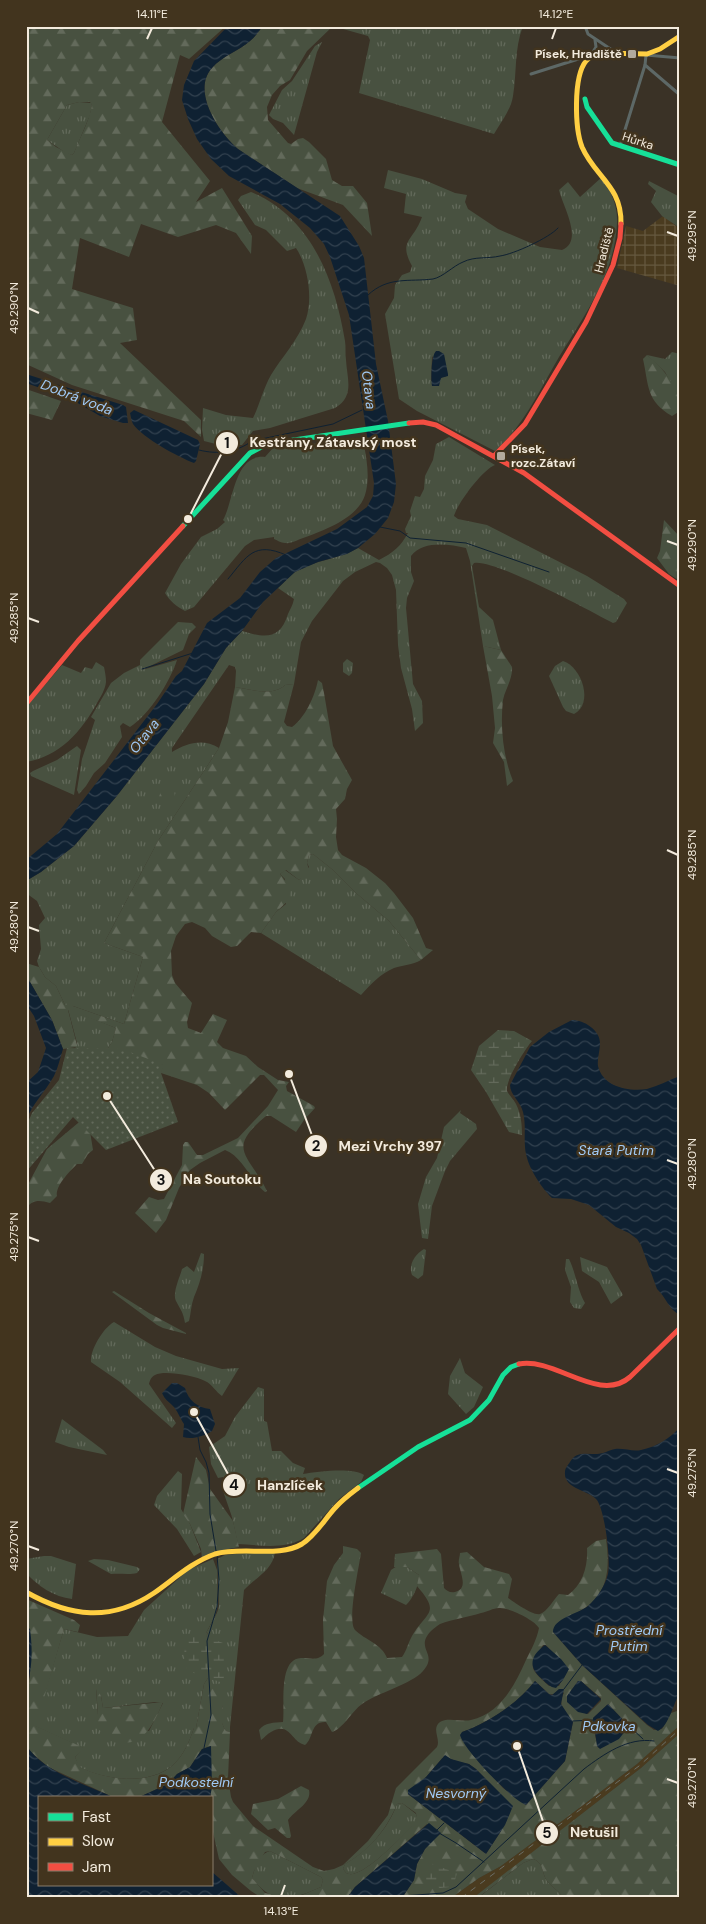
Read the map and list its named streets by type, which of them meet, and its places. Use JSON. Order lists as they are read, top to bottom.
{
  "streets": {
    "street": ["Hůrka", "Hradiště"]
  },
  "water": [
    "Otava",
    "Dobrá voda",
    "Stará Putim",
    "Prostřední Putim",
    "Pdkovka",
    "Podkostelní",
    "Nesvorný"
  ],
  "places": {
    "transit": ["Písek, Hradiště", "Písek, rozc.Zátaví"],
    "other": [
      "Kestřany, Zátavský most",
      "Mezi Vrchy 397",
      "Na Soutoku",
      "Hanzlíček",
      "Netušil"
    ]
  },
  "legend": ["Fast", "Slow", "Jam"],
  "coordinates": [
    "14.11°E",
    "14.12°E",
    "49.295°N",
    "49.290°N",
    "49.285°N",
    "49.280°N",
    "49.275°N",
    "49.270°N",
    "14.13°E"
  ]
}
